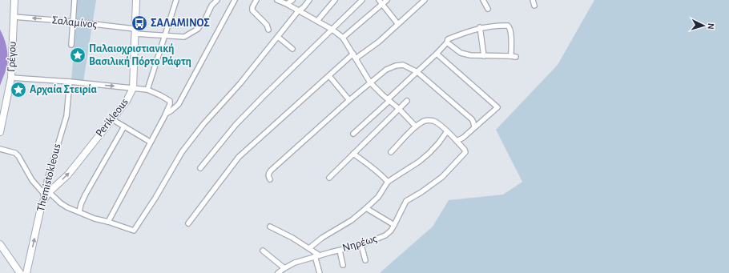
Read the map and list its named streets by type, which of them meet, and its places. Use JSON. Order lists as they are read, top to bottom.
{
  "streets": {
    "main road": ["Γρέγου", "Perikleous", "Themistokleous"],
    "street": ["Σαλαμίνος", "Νηρέως"]
  },
  "crossings": [
    ["Σαλαμίνος", "Γρέγου"],
    ["Σαλαμίνος", "Perikleous"],
    ["Perikleous", "Themistokleous"]
  ],
  "one_way": ["Perikleous", "Themistokleous"],
  "places": {
    "bus stop": ["ΣΑΛΑΜΙΝΟΣ"],
    "place": ["Παλαιοχριστιανική Βασιλική Πόρτο Ράφτη", "Αρχαία Στειρία"]
  },
  "north": "right"
}
